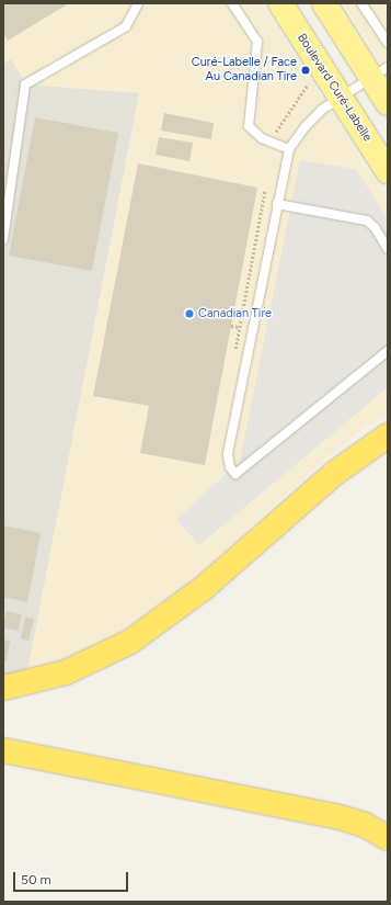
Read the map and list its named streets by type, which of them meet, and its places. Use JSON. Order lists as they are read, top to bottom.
{
  "streets": {
    "main road": ["Boulevard Curé-Labelle"]
  },
  "places": ["Curé-Labelle / Face Au Canadian Tire", "Canadian Tire"],
  "scale_bar": "50 m"
}
